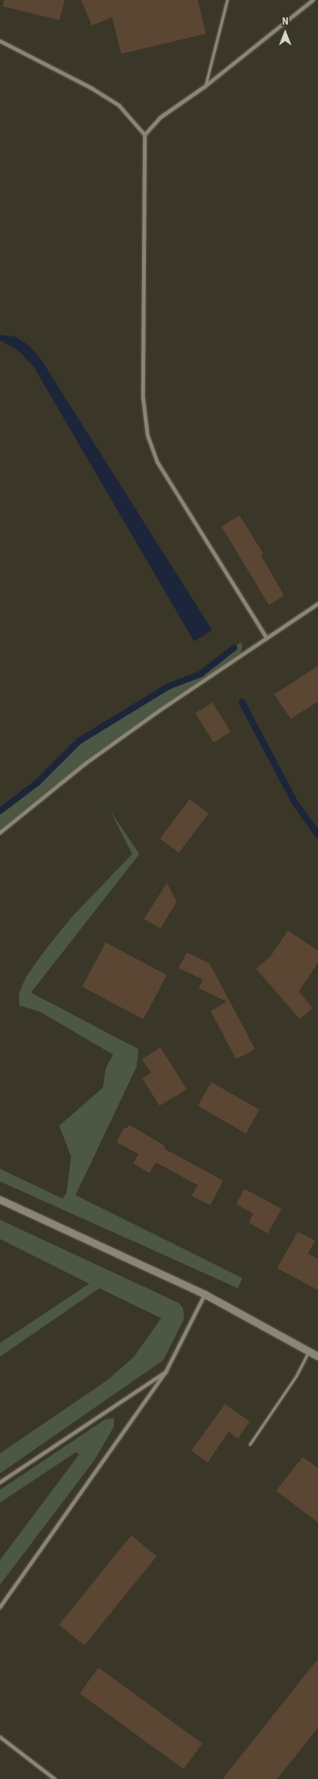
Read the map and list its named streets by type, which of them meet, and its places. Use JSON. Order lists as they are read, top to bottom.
{
  "north": "top"
}
